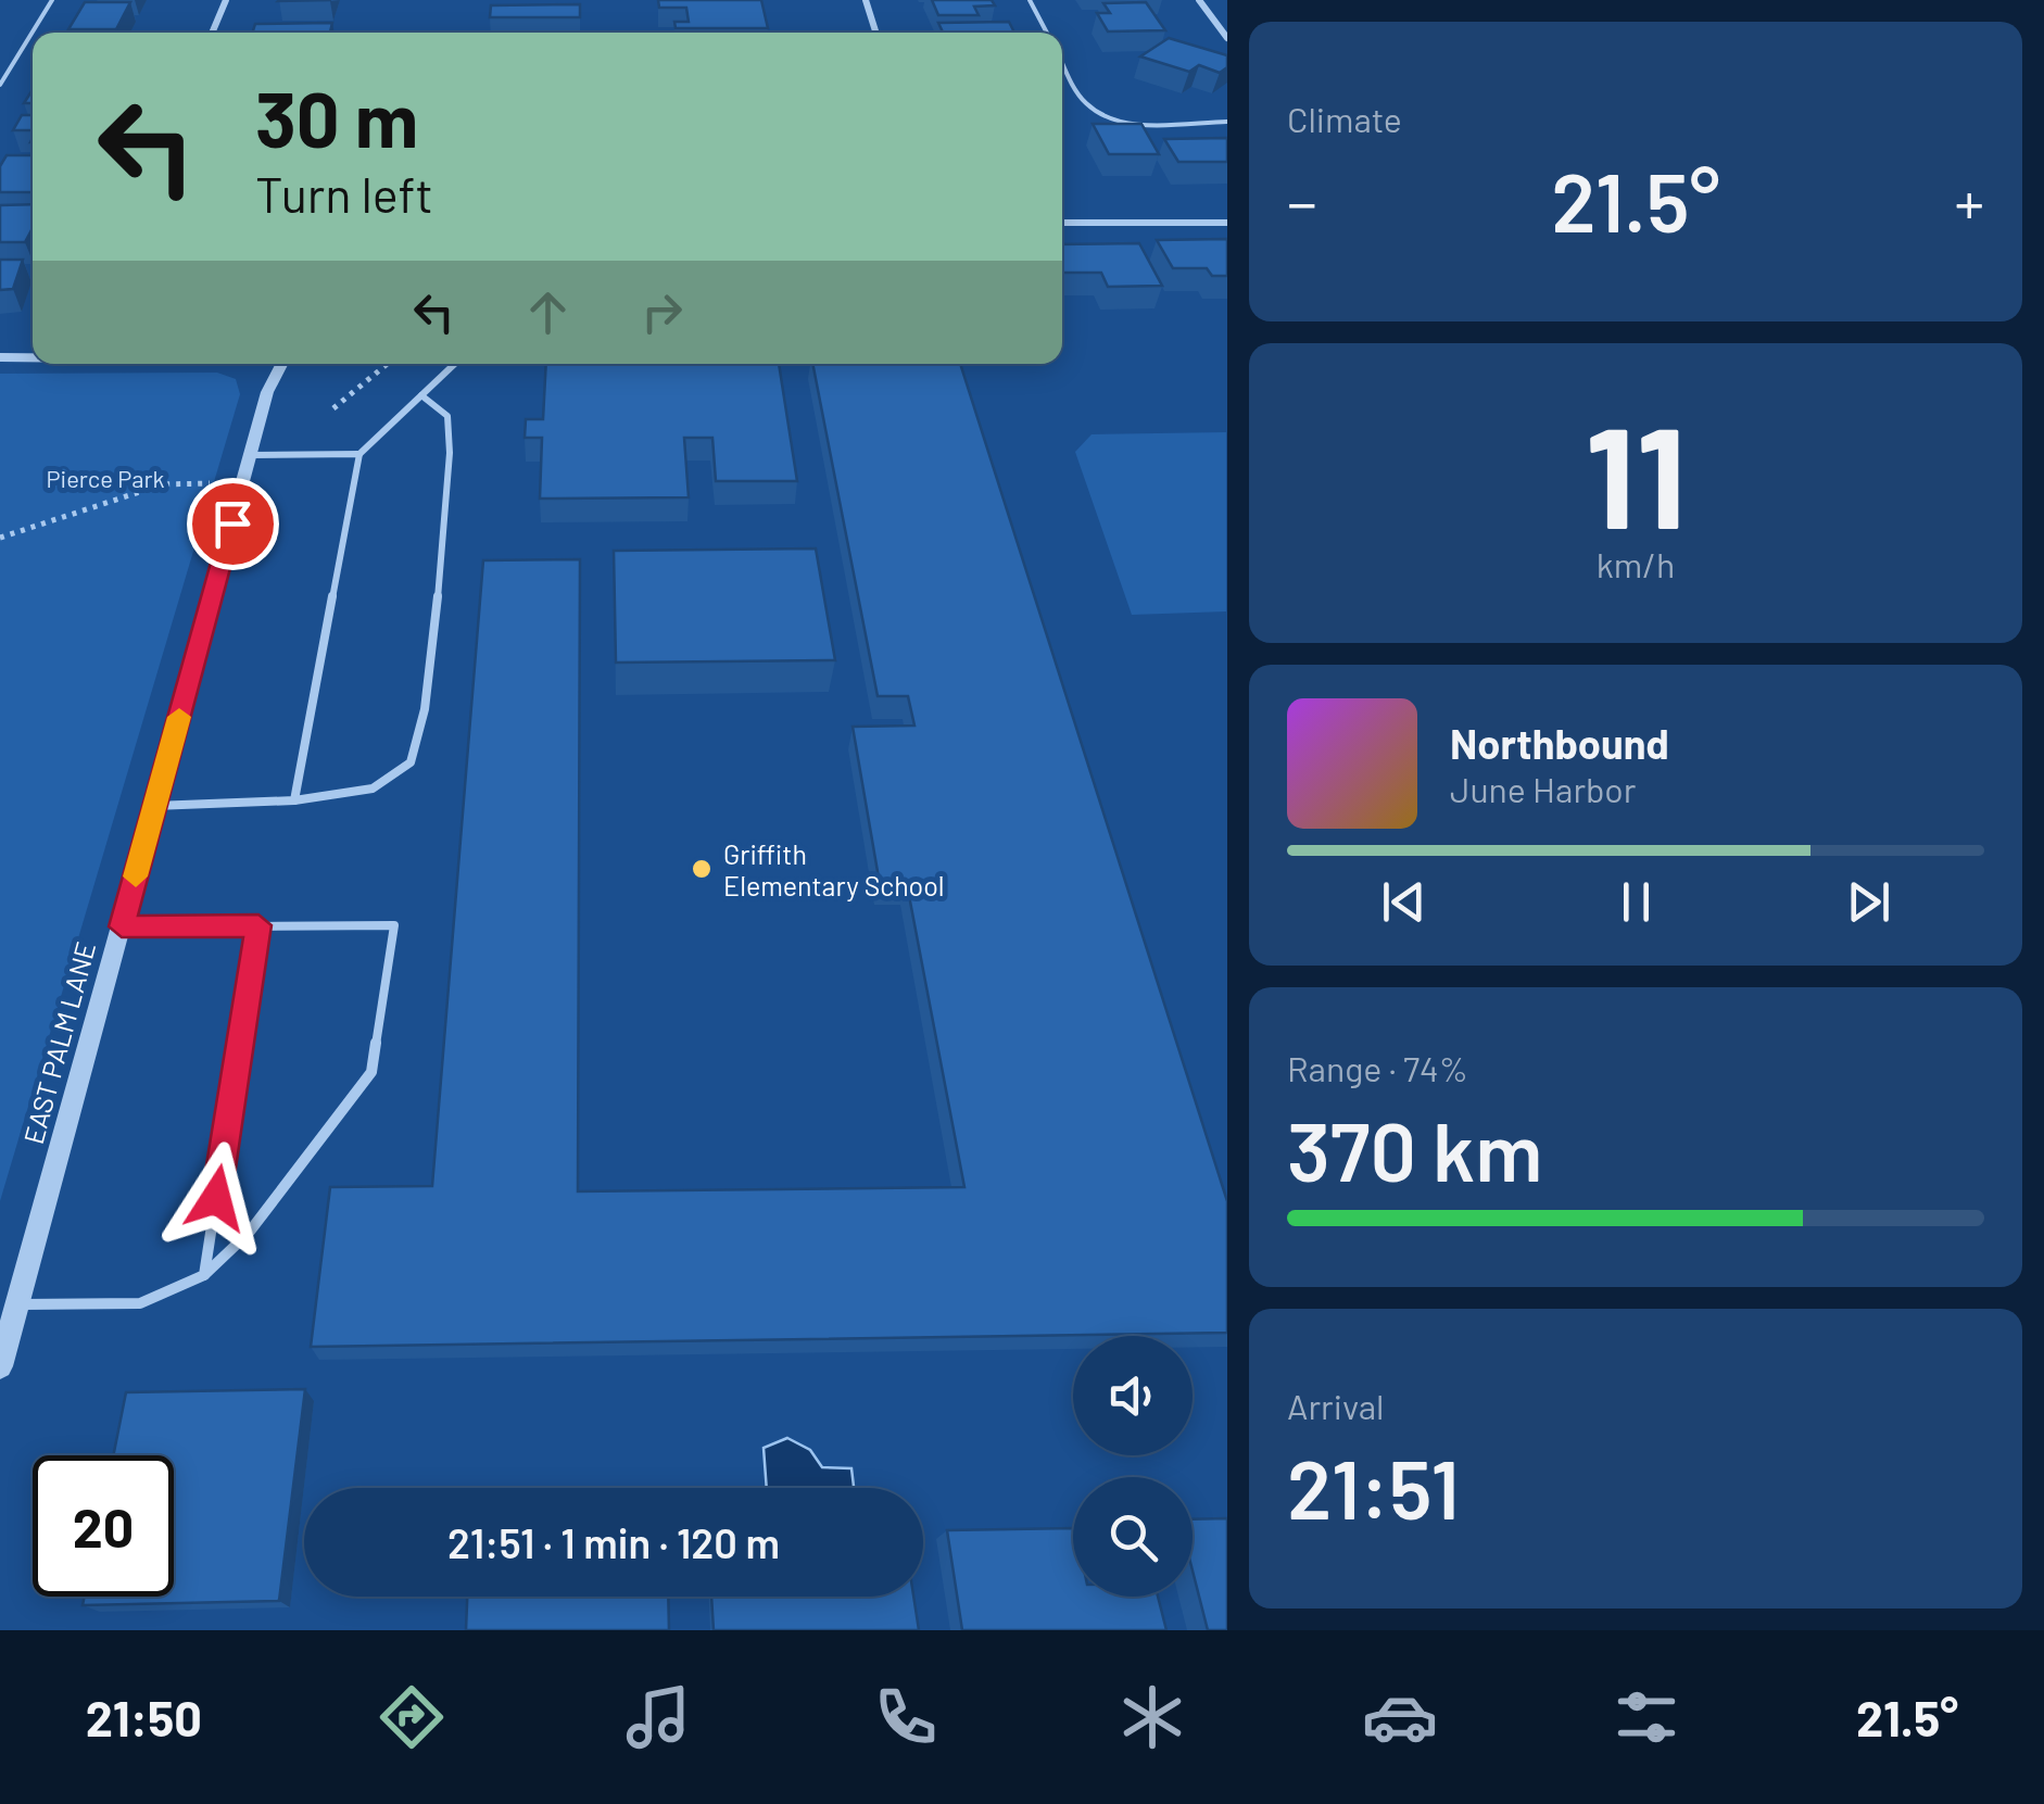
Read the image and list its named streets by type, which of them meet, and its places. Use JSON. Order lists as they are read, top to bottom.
{
  "streets": {
    "street": ["EAST PALM LANE"]
  },
  "parks": ["Pierce Park"],
  "places": ["Griffith Elementary School"],
  "page": {
    "tile": [
      "Climate",
      ["11", "km/h"],
      ["Range · 74%", "370 km"],
      ["Arrival", "21:51"]
    ],
    "turn": ["30 m", "Turn left"],
    "heat": ["−", "21.5°", "+"],
    "song": ["Northbound", "June Harbor"],
    "limit": "20",
    "trip": "21:51 · 1 min · 120 m",
    "tabs": ["21:50", "21.5°"]
  }
}
